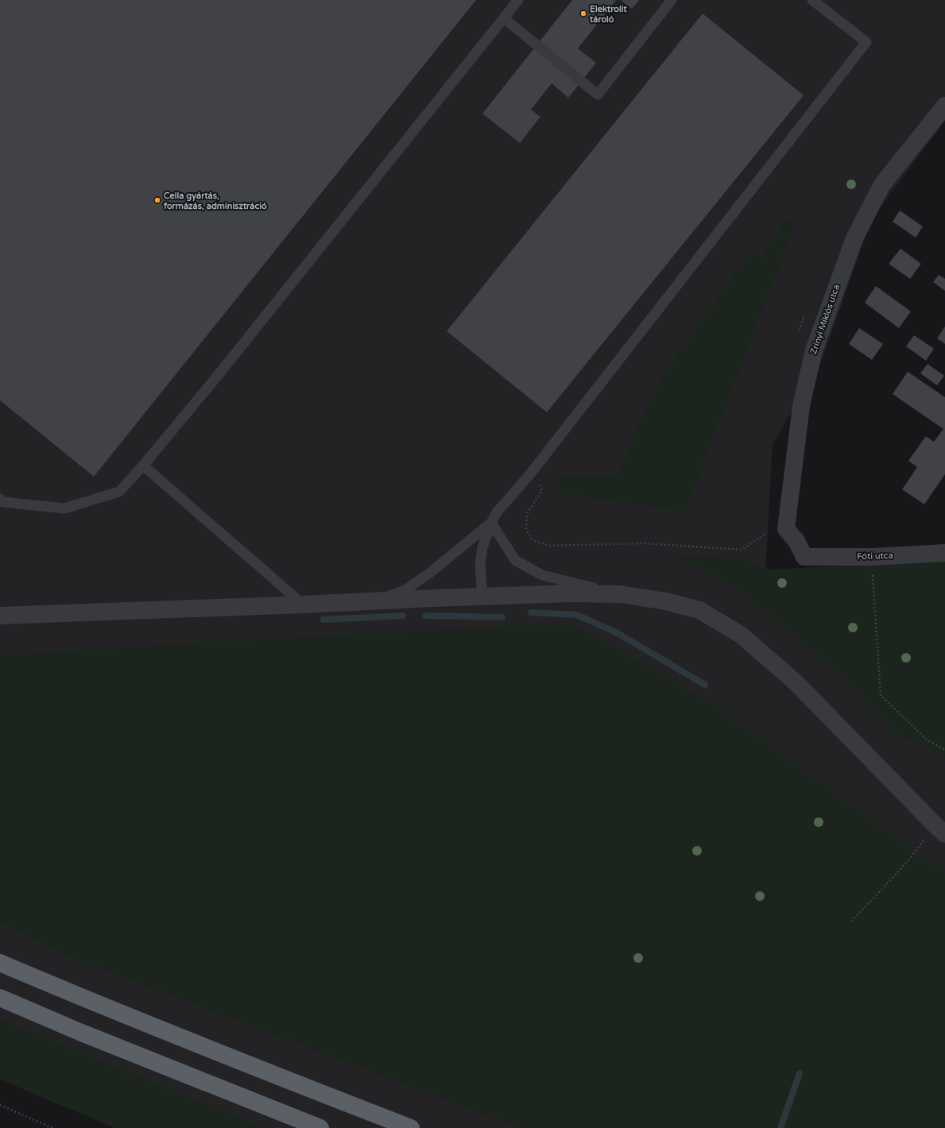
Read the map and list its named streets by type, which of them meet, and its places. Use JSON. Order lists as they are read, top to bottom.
{
  "streets": {
    "street": ["Zrínyi Miklós utca", "Fóti utca"]
  },
  "crossings": [
    ["Zrínyi Miklós utca", "Fóti utca"]
  ],
  "places": ["Elektrolit tároló", "Cella gyártás, formázás, adminisztráció"]
}
